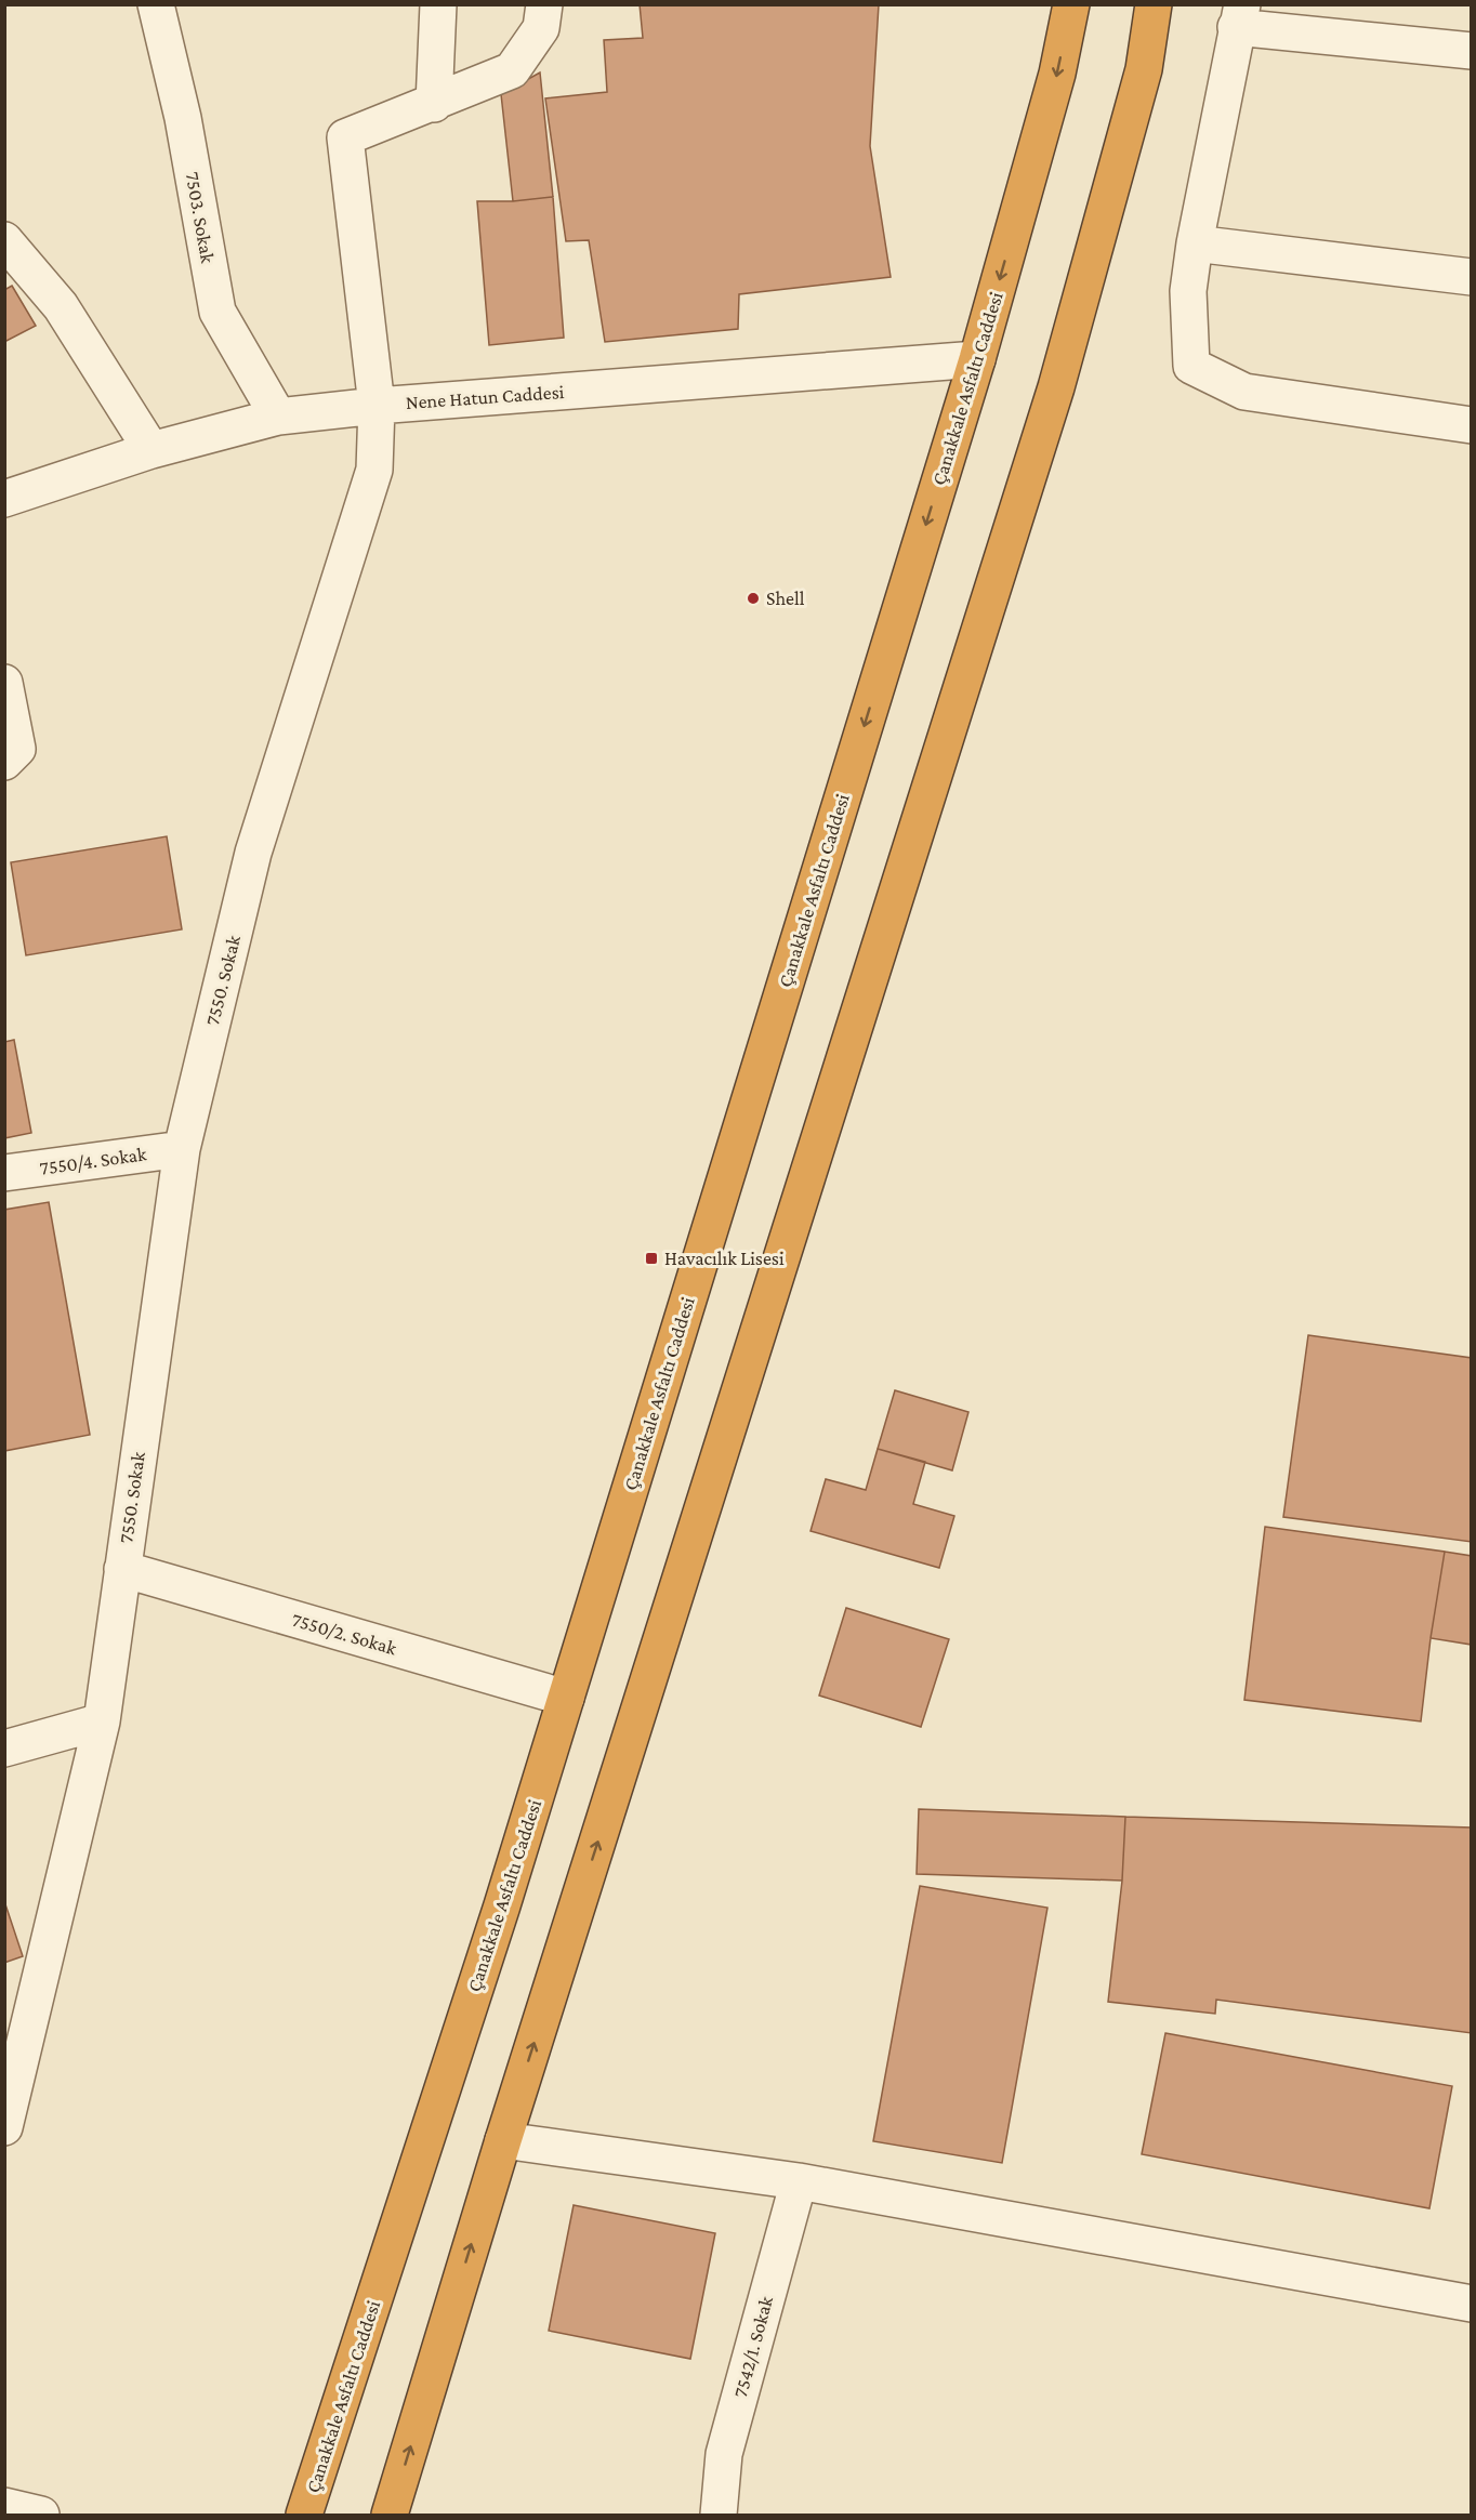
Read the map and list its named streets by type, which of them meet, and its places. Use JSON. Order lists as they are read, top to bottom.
{
  "streets": {
    "highway": ["Çanakkale Asfaltı Caddesi"],
    "street": [
      "7503. Sokak",
      "Nene Hatun Caddesi",
      "7550. Sokak",
      "7550/4. Sokak",
      "7550/2. Sokak",
      "7542/1. Sokak"
    ]
  },
  "crossings": [
    ["7503. Sokak", "Nene Hatun Caddesi"],
    ["Çanakkale Asfaltı Caddesi", "Nene Hatun Caddesi"],
    ["Çanakkale Asfaltı Caddesi", "7550/2. Sokak"],
    ["Nene Hatun Caddesi", "7550. Sokak"],
    ["7550. Sokak", "7550/4. Sokak"],
    ["7550. Sokak", "7550/2. Sokak"]
  ],
  "places": {
    "other": ["Shell"],
    "transit": ["Havacılık Lisesi"]
  }
}
